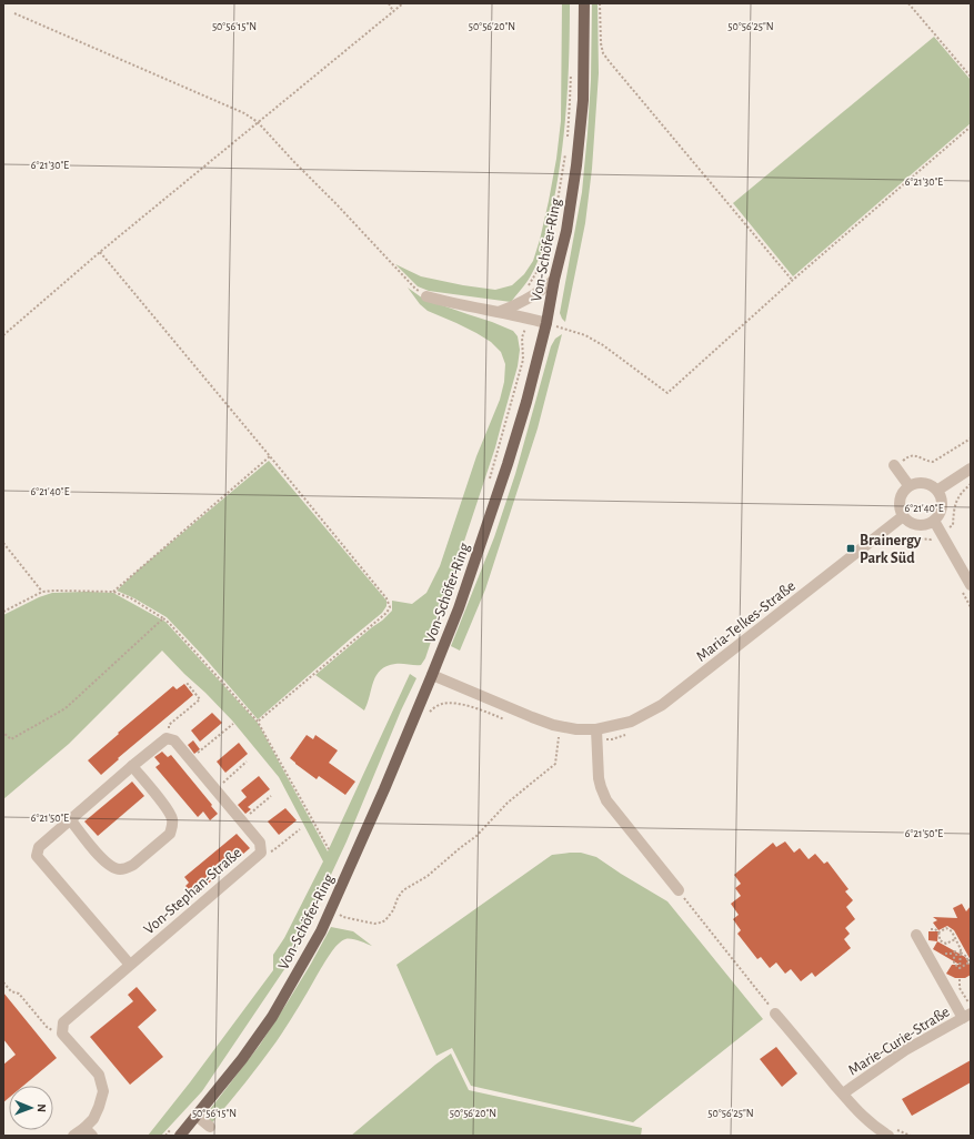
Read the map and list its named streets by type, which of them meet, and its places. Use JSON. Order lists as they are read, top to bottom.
{
  "streets": {
    "main road": ["Von-Schöfer-Ring"],
    "street": ["Maria-Telkes-Straße", "Von-Stephan-Straße", "Marie-Curie-Straße"]
  },
  "crossings": [
    ["Von-Schöfer-Ring", "Maria-Telkes-Straße"]
  ],
  "places": {
    "transit": ["Brainergy Park Süd"]
  },
  "north": "right",
  "coordinates": [
    "50°56'15\"N",
    "50°56'20\"N",
    "50°56'25\"N",
    "6°21'30\"E",
    "6°21'40\"E",
    "6°21'50\"E"
  ]
}
